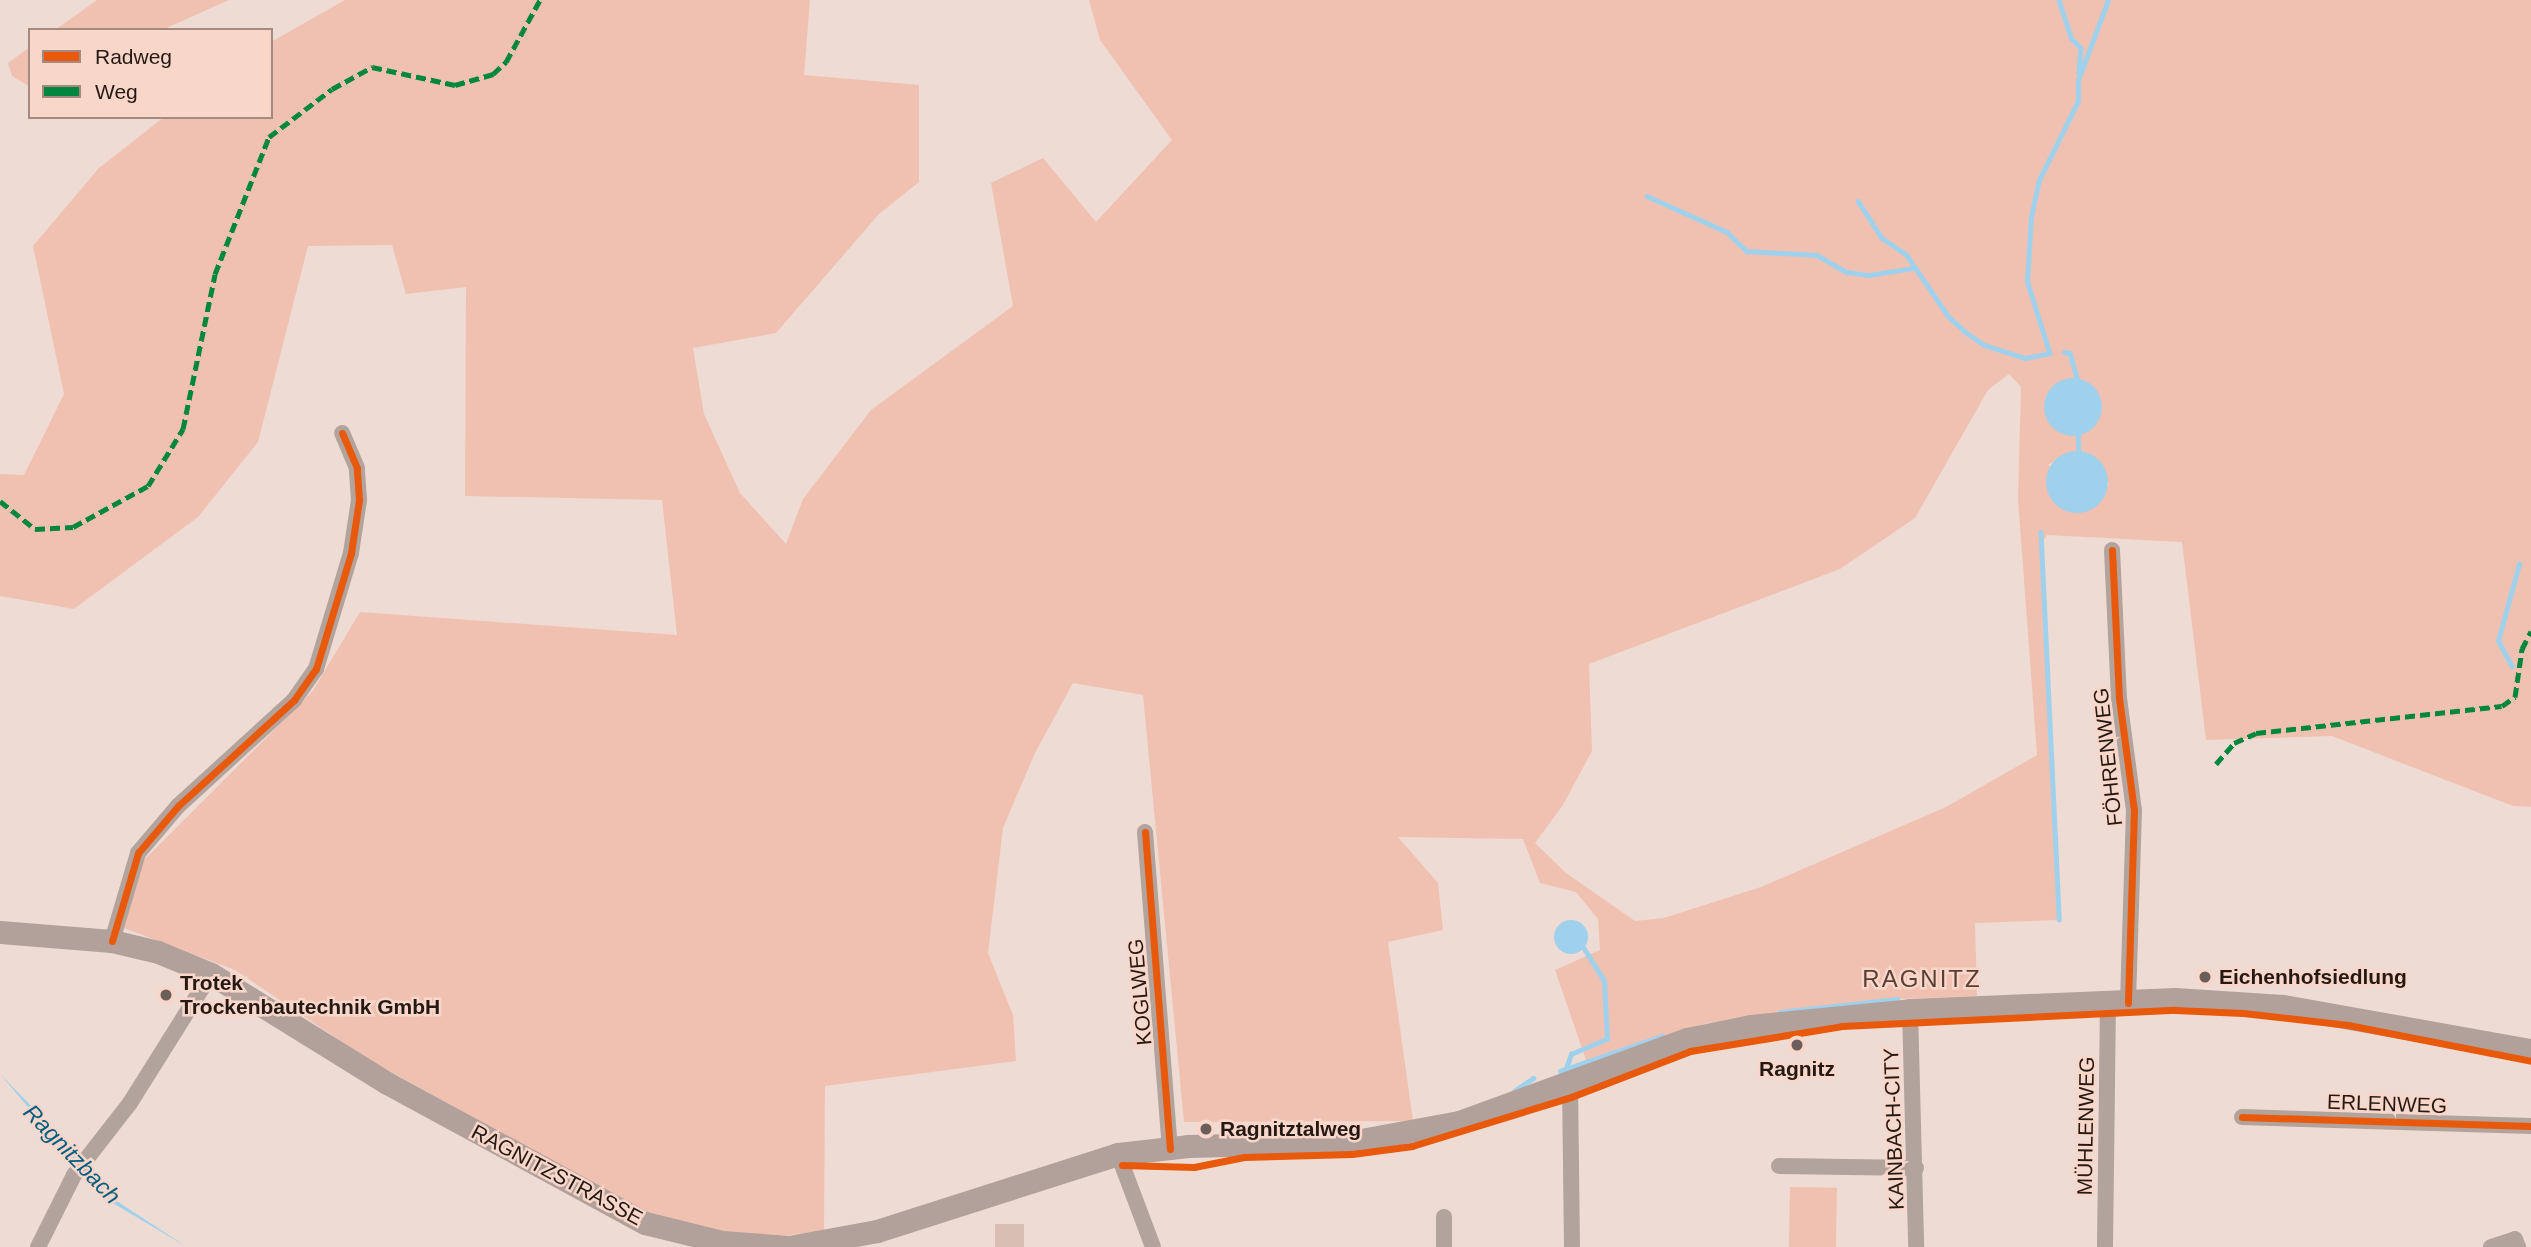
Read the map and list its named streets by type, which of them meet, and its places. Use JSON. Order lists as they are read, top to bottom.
{
  "streets": {
    "main road": ["RAGNITZSTRASSE"],
    "street": [
      "FÖHRENWEG",
      "KOGLWEG",
      "ERLENWEG",
      "MÜHLENWEG",
      "KAINBACH-CITY"
    ]
  },
  "crossings": [
    ["FÖHRENWEG", "MÜHLENWEG"],
    ["FÖHRENWEG", "RAGNITZSTRASSE"],
    ["KOGLWEG", "RAGNITZSTRASSE"],
    ["MÜHLENWEG", "RAGNITZSTRASSE"],
    ["KAINBACH-CITY", "RAGNITZSTRASSE"]
  ],
  "districts": ["RAGNITZ"],
  "water": ["Ragnitzbach"],
  "places": [
    "Eichenhofsiedlung",
    "Trotek Trockenbautechnik GmbH",
    "Ragnitz",
    "Ragnitztalweg"
  ],
  "legend": ["Radweg", "Weg"]
}
